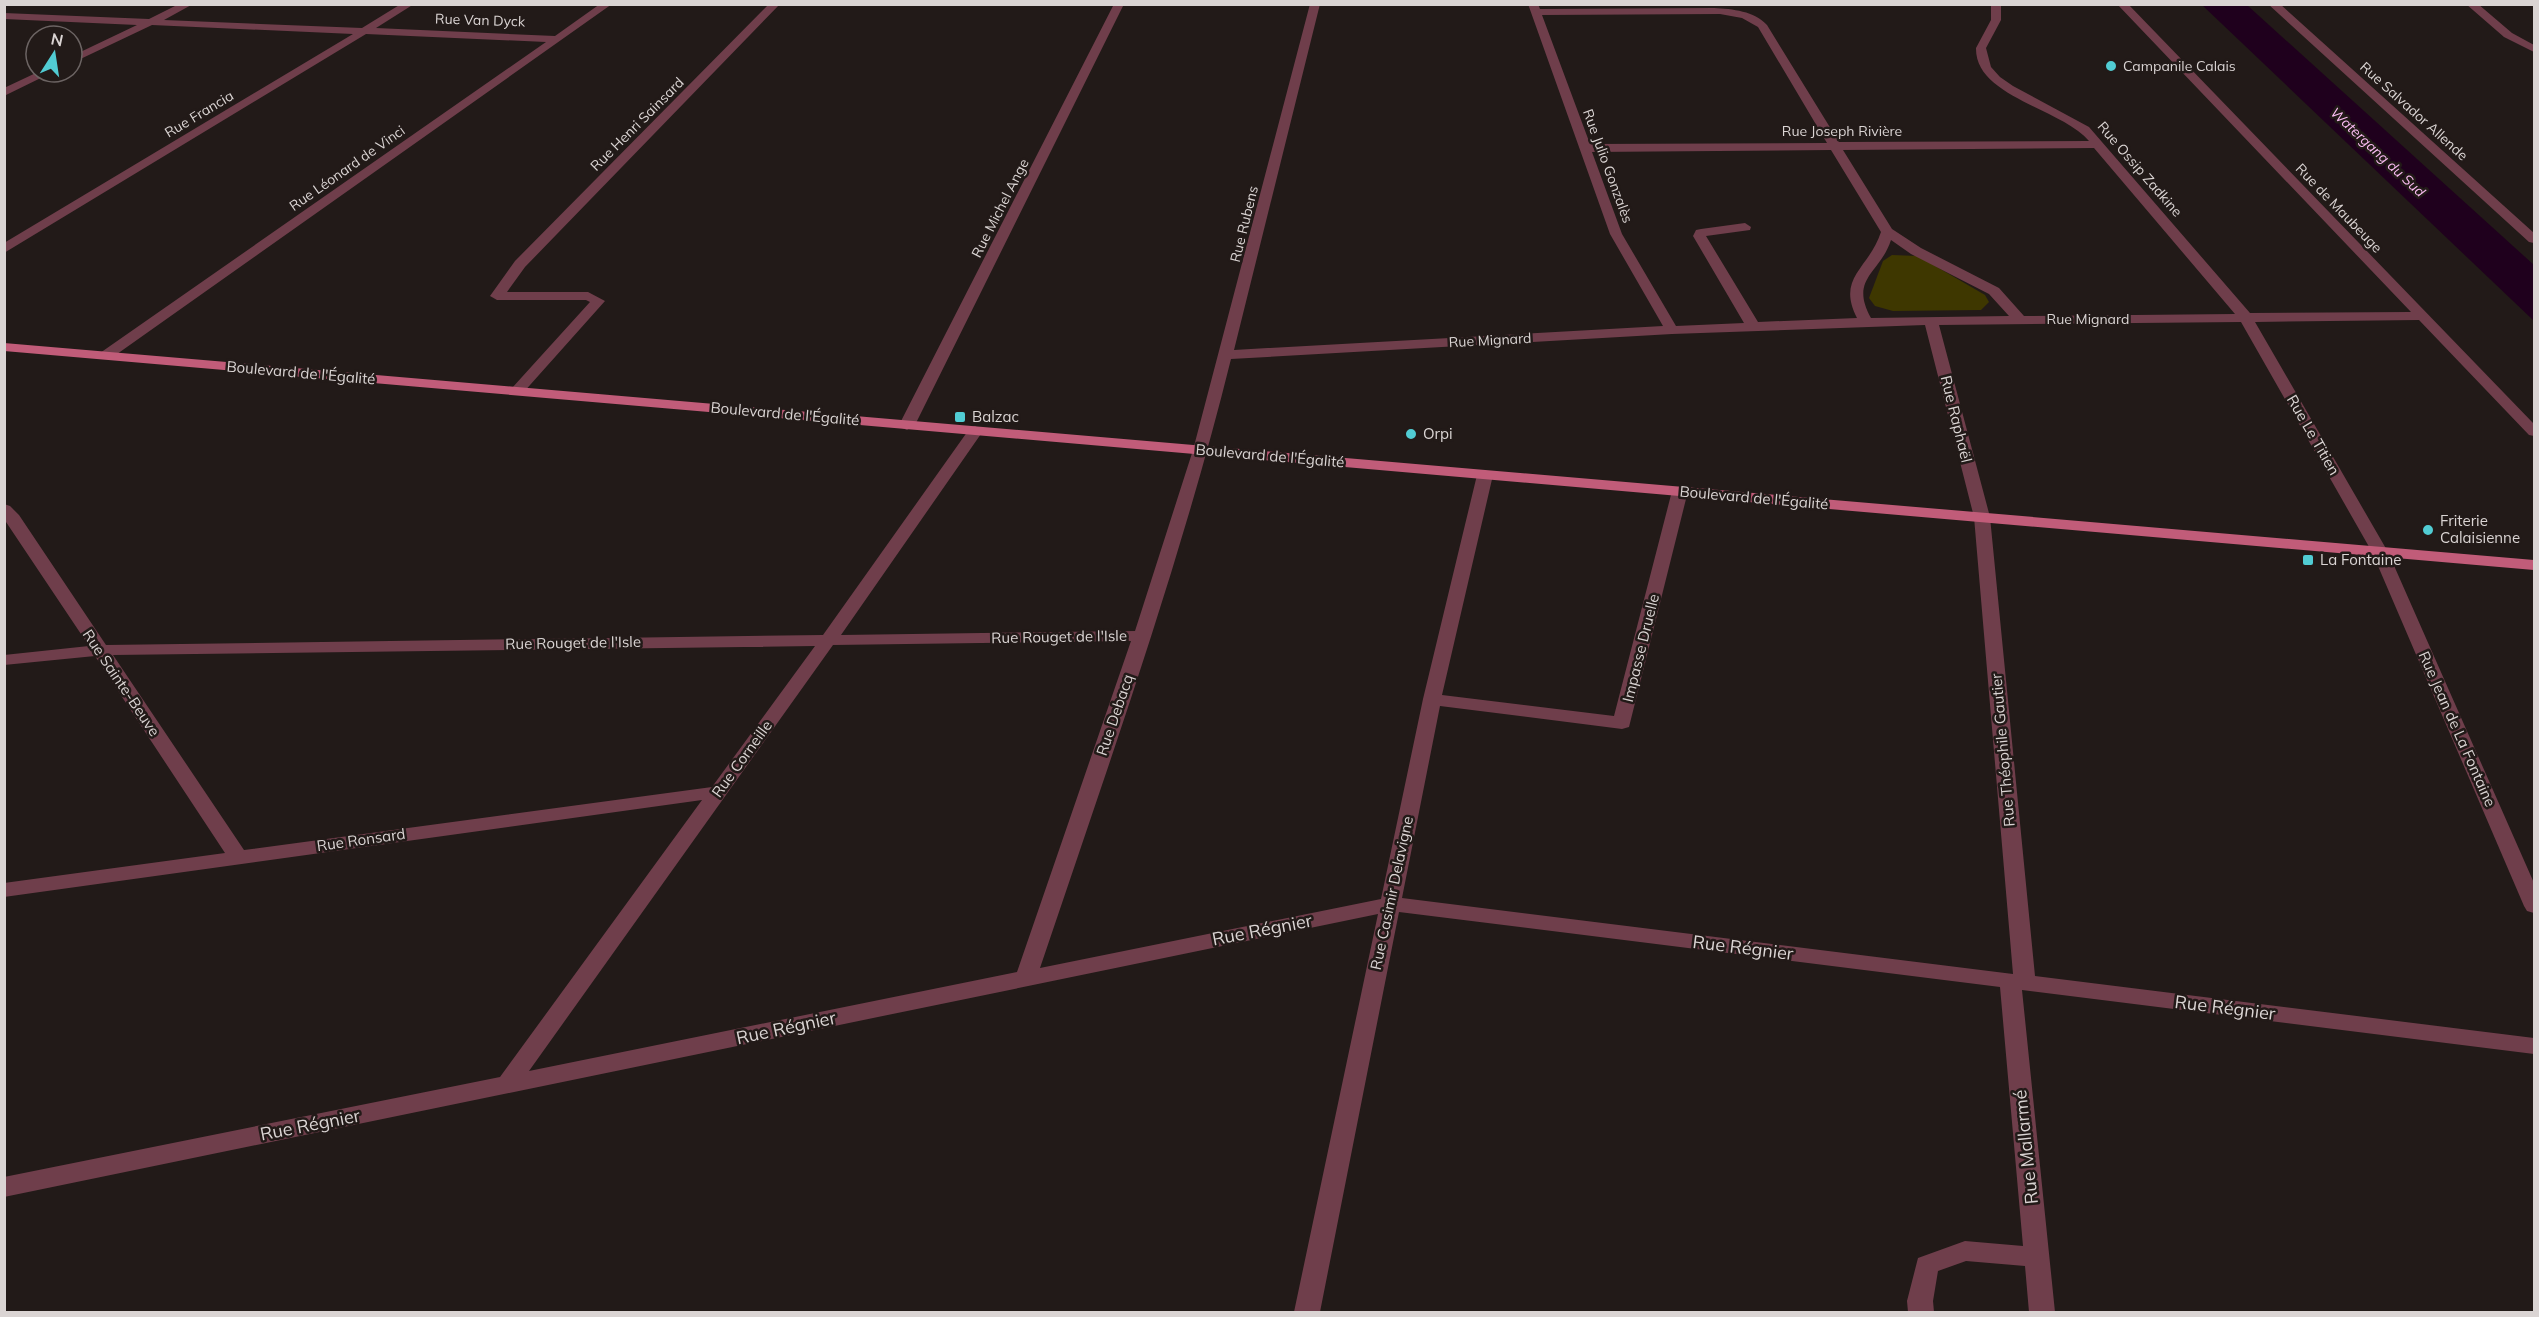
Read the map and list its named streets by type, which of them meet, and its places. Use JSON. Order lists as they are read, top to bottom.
{
  "streets": {
    "main road": ["Boulevard de l'Égalité"],
    "street": [
      "Rue Van Dyck",
      "Rue Salvador Allende",
      "Rue Francia",
      "Rue Henri Sainsard",
      "Rue Joseph Rivière",
      "Rue Julio Gonzalès",
      "Rue Léonard de Vinci",
      "Rue Ossip Zadkine",
      "Rue Michel Ange",
      "Rue de Maubeuge",
      "Rue Rubens",
      "Rue Mignard",
      "Rue Raphaël",
      "Rue Le Titien",
      "Rue Rouget de l'Isle",
      "Impasse Druelle",
      "Rue Sainte-Beuve",
      "Rue Debacq",
      "Rue Jean de La Fontaine",
      "Rue Théophile Gautier",
      "Rue Corneille",
      "Rue Ronsard",
      "Rue Casimir Delavigne",
      "Rue Régnier",
      "Rue Mallarmé"
    ]
  },
  "crossings": [
    ["Rue Van Dyck", "Rue Francia"],
    ["Rue Van Dyck", "Rue Léonard de Vinci"],
    ["Rue Henri Sainsard", "Boulevard de l'Égalité"],
    ["Rue Joseph Rivière", "Rue Julio Gonzalès"],
    ["Rue Joseph Rivière", "Rue Ossip Zadkine"],
    ["Rue Julio Gonzalès", "Rue Mignard"],
    ["Rue Léonard de Vinci", "Boulevard de l'Égalité"],
    ["Rue Ossip Zadkine", "Rue Mignard"],
    ["Rue Ossip Zadkine", "Rue Le Titien"],
    ["Rue Michel Ange", "Boulevard de l'Égalité"],
    ["Rue de Maubeuge", "Rue Mignard"],
    ["Rue Rubens", "Rue Mignard"],
    ["Rue Rubens", "Boulevard de l'Égalité"],
    ["Rue Rubens", "Rue Debacq"],
    ["Rue Mignard", "Rue Raphaël"],
    ["Rue Mignard", "Rue Le Titien"],
    ["Boulevard de l'Égalité", "Rue Raphaël"],
    ["Boulevard de l'Égalité", "Rue Le Titien"],
    ["Boulevard de l'Égalité", "Impasse Druelle"],
    ["Boulevard de l'Égalité", "Rue Debacq"],
    ["Boulevard de l'Égalité", "Rue Jean de La Fontaine"],
    ["Boulevard de l'Égalité", "Rue Théophile Gautier"],
    ["Boulevard de l'Égalité", "Rue Corneille"],
    ["Boulevard de l'Égalité", "Rue Casimir Delavigne"],
    ["Rue Raphaël", "Rue Théophile Gautier"],
    ["Rue Le Titien", "Rue Jean de La Fontaine"],
    ["Rue Rouget de l'Isle", "Rue Sainte-Beuve"],
    ["Rue Rouget de l'Isle", "Rue Debacq"],
    ["Rue Rouget de l'Isle", "Rue Corneille"],
    ["Impasse Druelle", "Rue Casimir Delavigne"],
    ["Rue Sainte-Beuve", "Rue Ronsard"],
    ["Rue Debacq", "Rue Régnier"],
    ["Rue Théophile Gautier", "Rue Régnier"],
    ["Rue Théophile Gautier", "Rue Mallarmé"],
    ["Rue Corneille", "Rue Ronsard"],
    ["Rue Corneille", "Rue Régnier"],
    ["Rue Casimir Delavigne", "Rue Régnier"],
    ["Rue Régnier", "Rue Mallarmé"]
  ],
  "water": ["Watergang du Sud"],
  "places": {
    "other": ["Campanile Calais", "Orpi", "Friterie Calaisienne"],
    "transit": ["Balzac", "La Fontaine"]
  },
  "north": "top"
}
